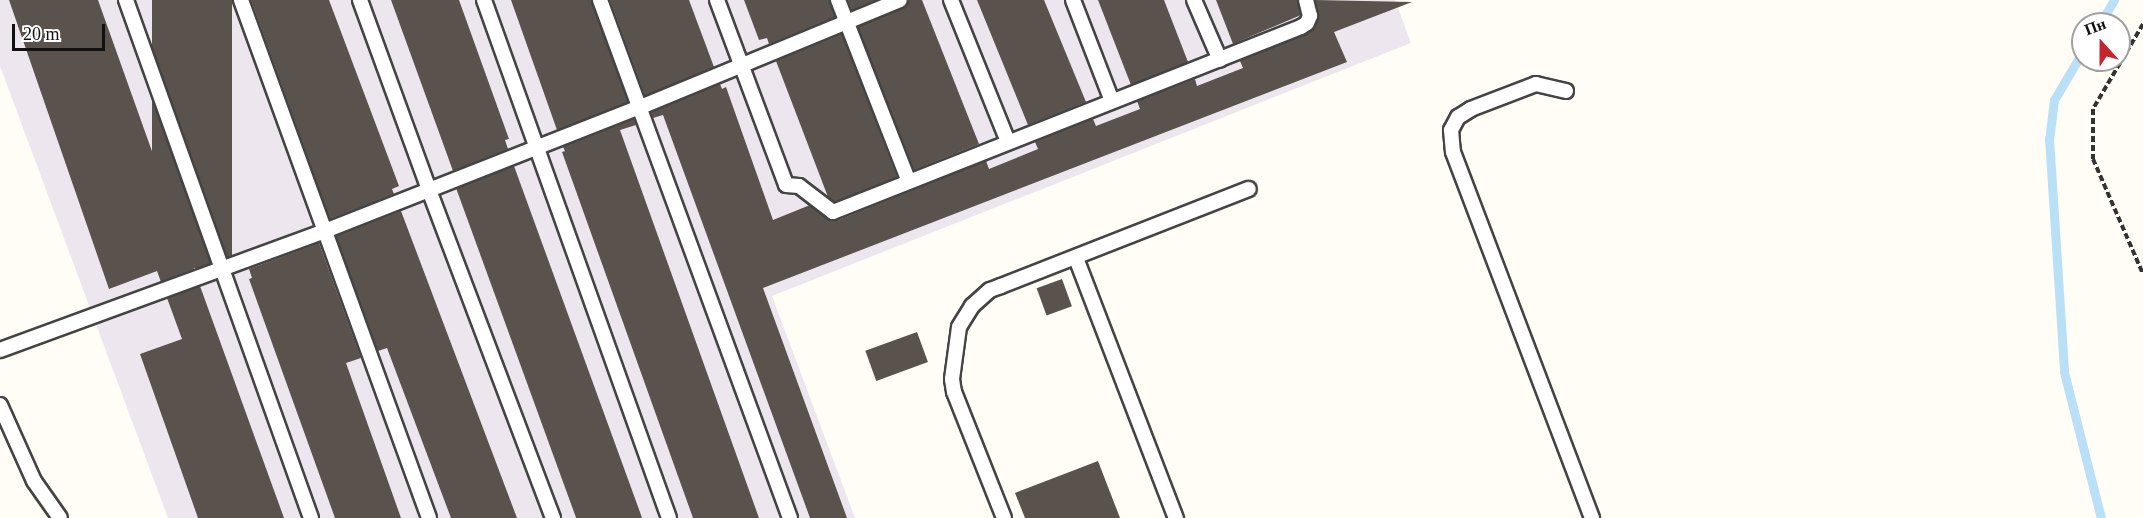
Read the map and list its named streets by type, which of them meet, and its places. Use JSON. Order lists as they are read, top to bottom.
{
  "scale_bar": "20 m",
  "north": "top"
}
